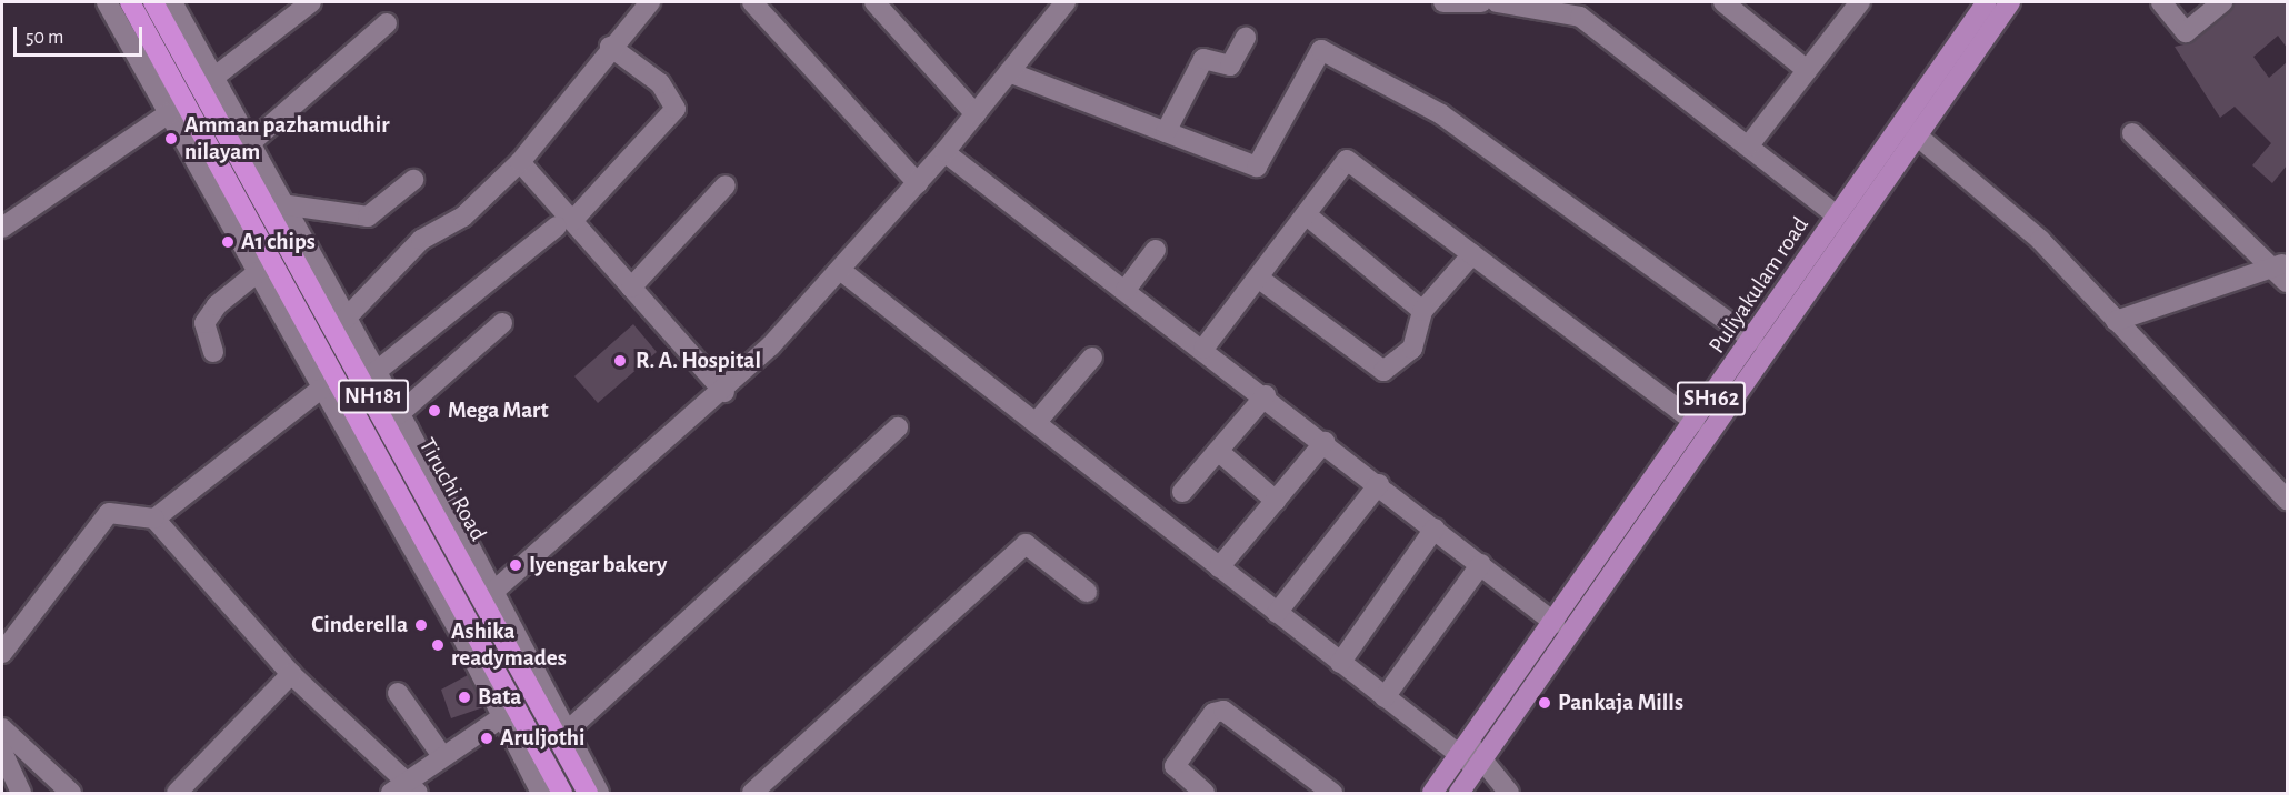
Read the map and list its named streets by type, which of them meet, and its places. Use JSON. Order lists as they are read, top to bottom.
{
  "streets": {
    "highway": ["NH181", "Tiruchi Road"],
    "main road": ["Puliyakulam road", "SH162"]
  },
  "places": [
    "Amman pazhamudhir nilayam",
    "A1 chips",
    "R. A. Hospital",
    "Mega Mart",
    "Iyengar bakery",
    "Cinderella",
    "Ashika readymades",
    "Bata",
    "Pankaja Mills",
    "Aruljothi"
  ],
  "scale_bar": "50 m"
}
